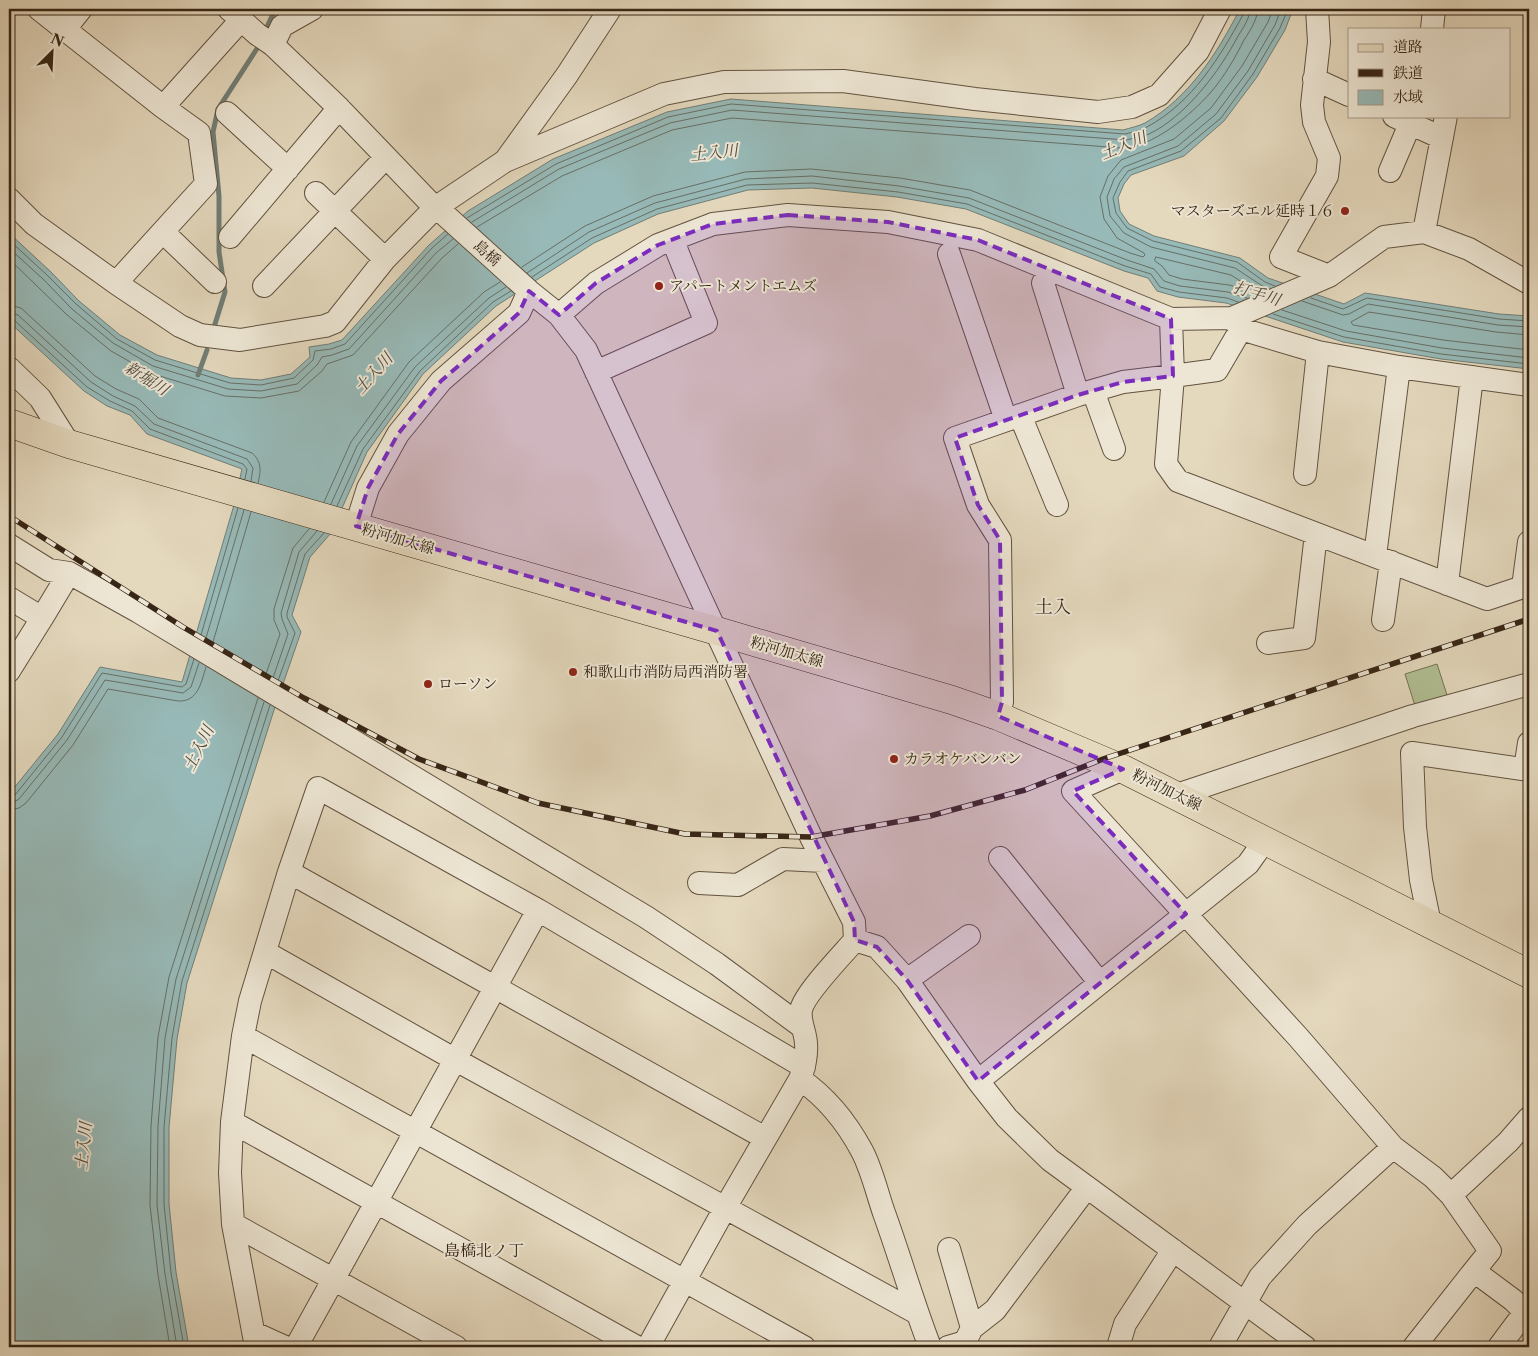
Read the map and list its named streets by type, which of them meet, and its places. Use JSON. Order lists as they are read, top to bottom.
{
  "streets": {
    "main road": ["粉河加太線"],
    "street": ["島橋"]
  },
  "crossings": [
    ["島橋", "粉河加太線"]
  ],
  "districts": ["土入", "島橋北ノ丁"],
  "water": ["土入川", "打手川", "新堀川"],
  "places": [
    "マスターズエル延時１６",
    "アパートメントエムズ",
    "和歌山市消防局西消防署",
    "ローソン",
    "カラオケバンバン"
  ],
  "legend": ["道路", "鉄道", "水域"],
  "north": "top right"
}
